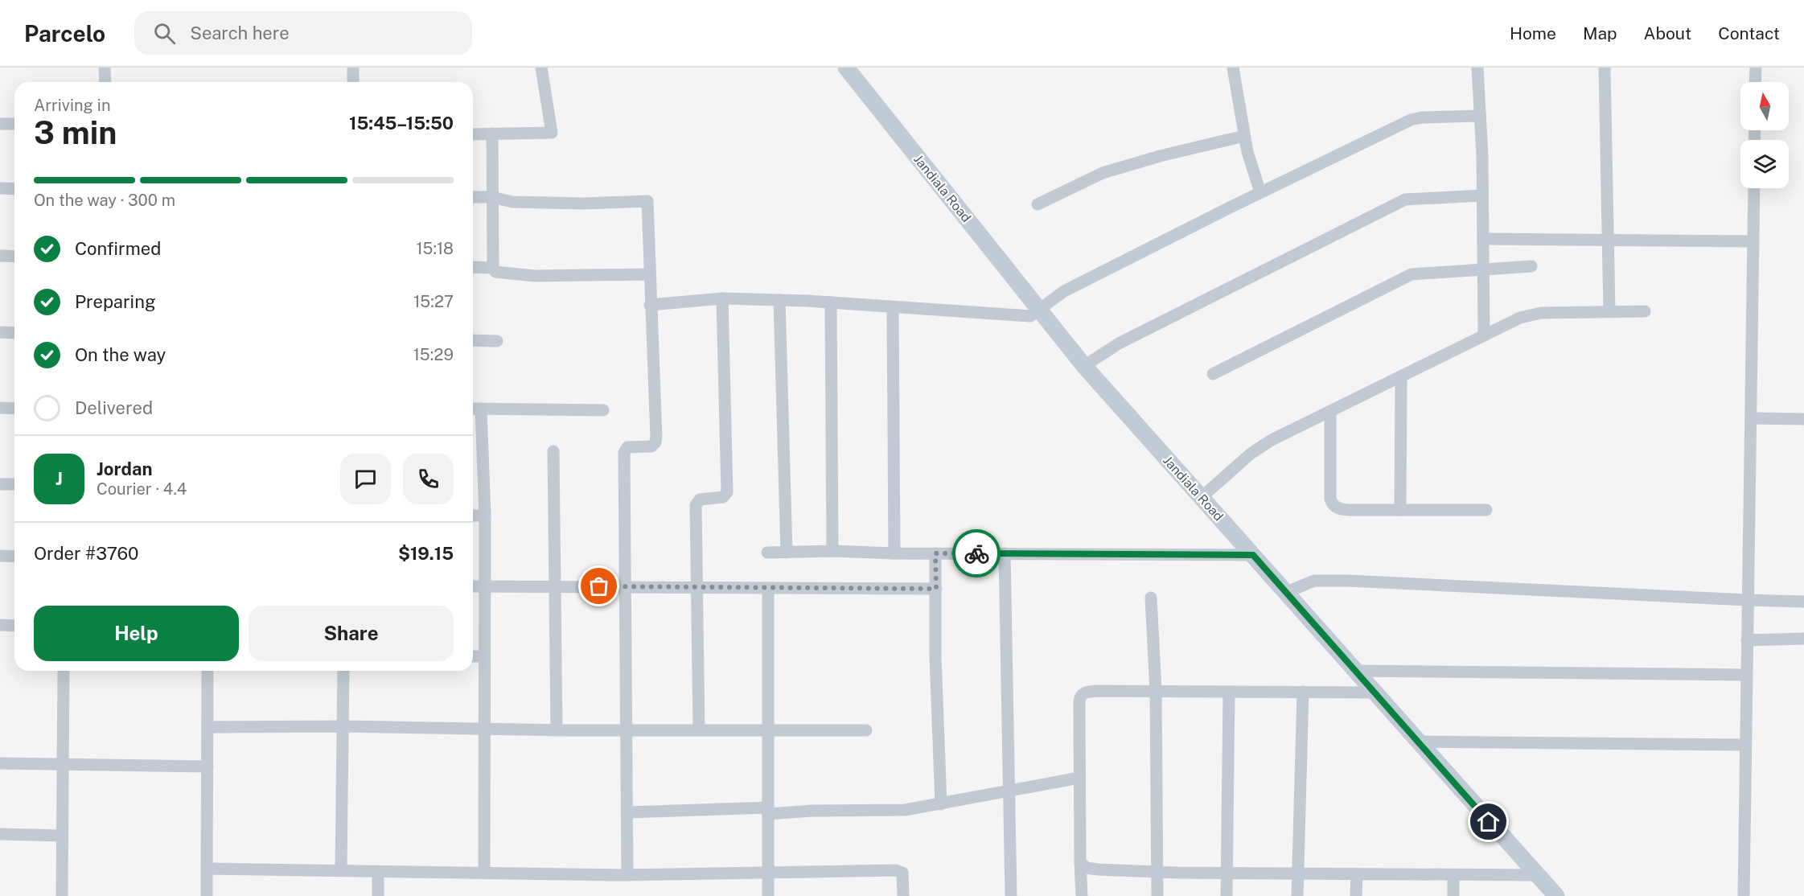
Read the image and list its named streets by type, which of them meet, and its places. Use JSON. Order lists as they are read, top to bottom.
{
  "streets": {
    "street": ["Jandiala Road"]
  },
  "north": "top",
  "page": {
    "header": "Parcelo",
    "search": "Search here",
    "nav": [
      "Home",
      "Map",
      "About",
      "Contact"
    ],
    "heading": ["3 min", "Arriving in", "15:45–15:50"],
    "panel": [
      "Jordan",
      "Courier · 4.4",
      "Order #3760",
      "$19.15"
    ],
    "bar": "On the way · 300 m",
    "list": [
      ["Confirmed", "15:18"],
      ["Preparing", "15:27"],
      ["On the way", "15:29"],
      "Delivered"
    ],
    "round": "J",
    "buttons": ["Help", "Share"]
  }
}
